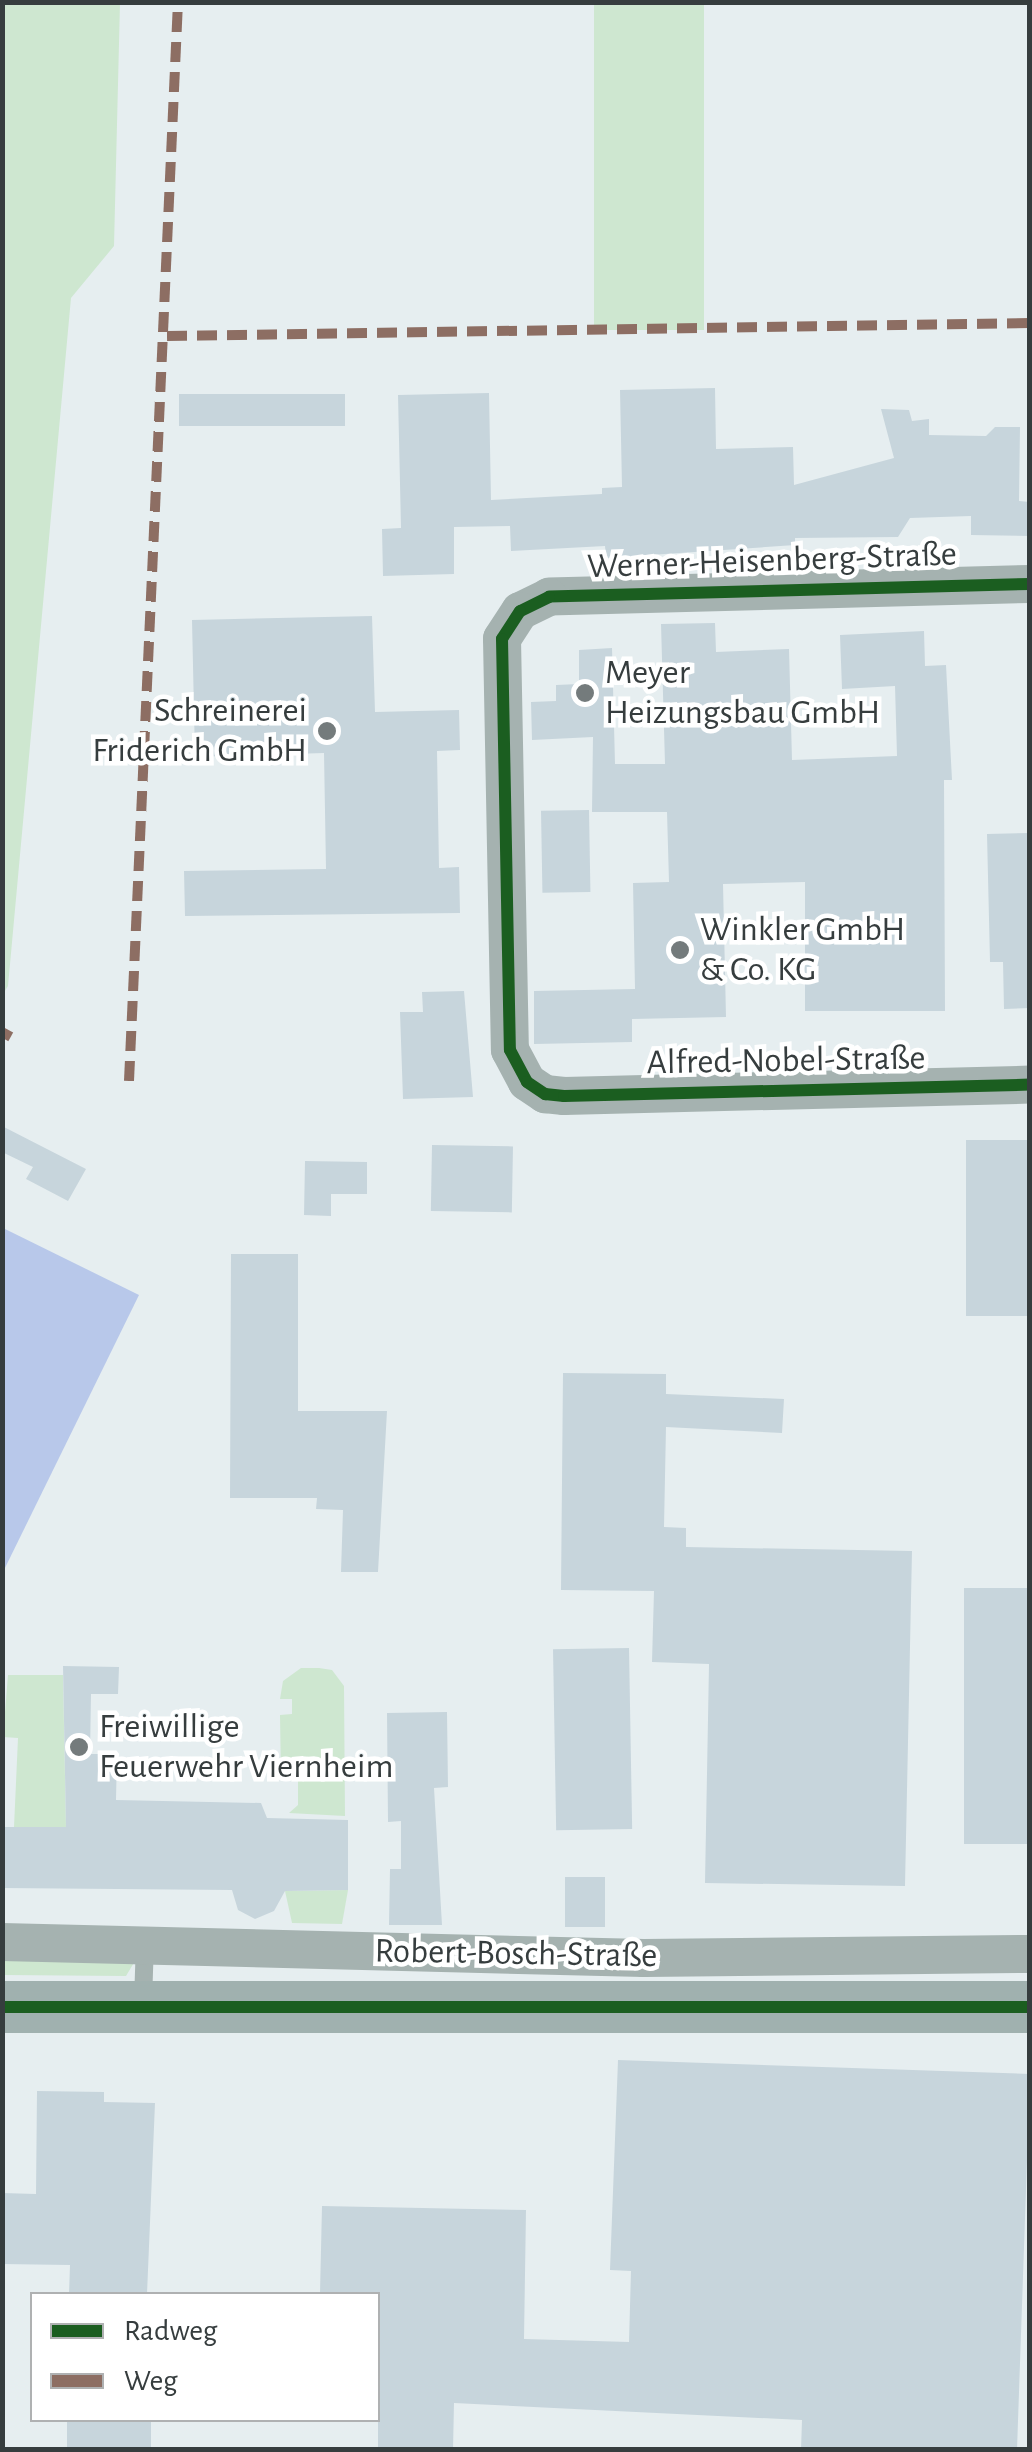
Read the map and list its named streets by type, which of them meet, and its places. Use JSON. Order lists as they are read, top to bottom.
{
  "streets": {
    "street": ["Werner-Heisenberg-Straße", "Alfred-Nobel-Straße", "Robert-Bosch-Straße"]
  },
  "crossings": [
    ["Werner-Heisenberg-Straße", "Alfred-Nobel-Straße"]
  ],
  "places": [
    "Meyer Heizungsbau GmbH",
    "Schreinerei Friderich GmbH",
    "Winkler GmbH & Co. KG",
    "Freiwillige Feuerwehr Viernheim"
  ],
  "legend": ["Radweg", "Weg"]
}
